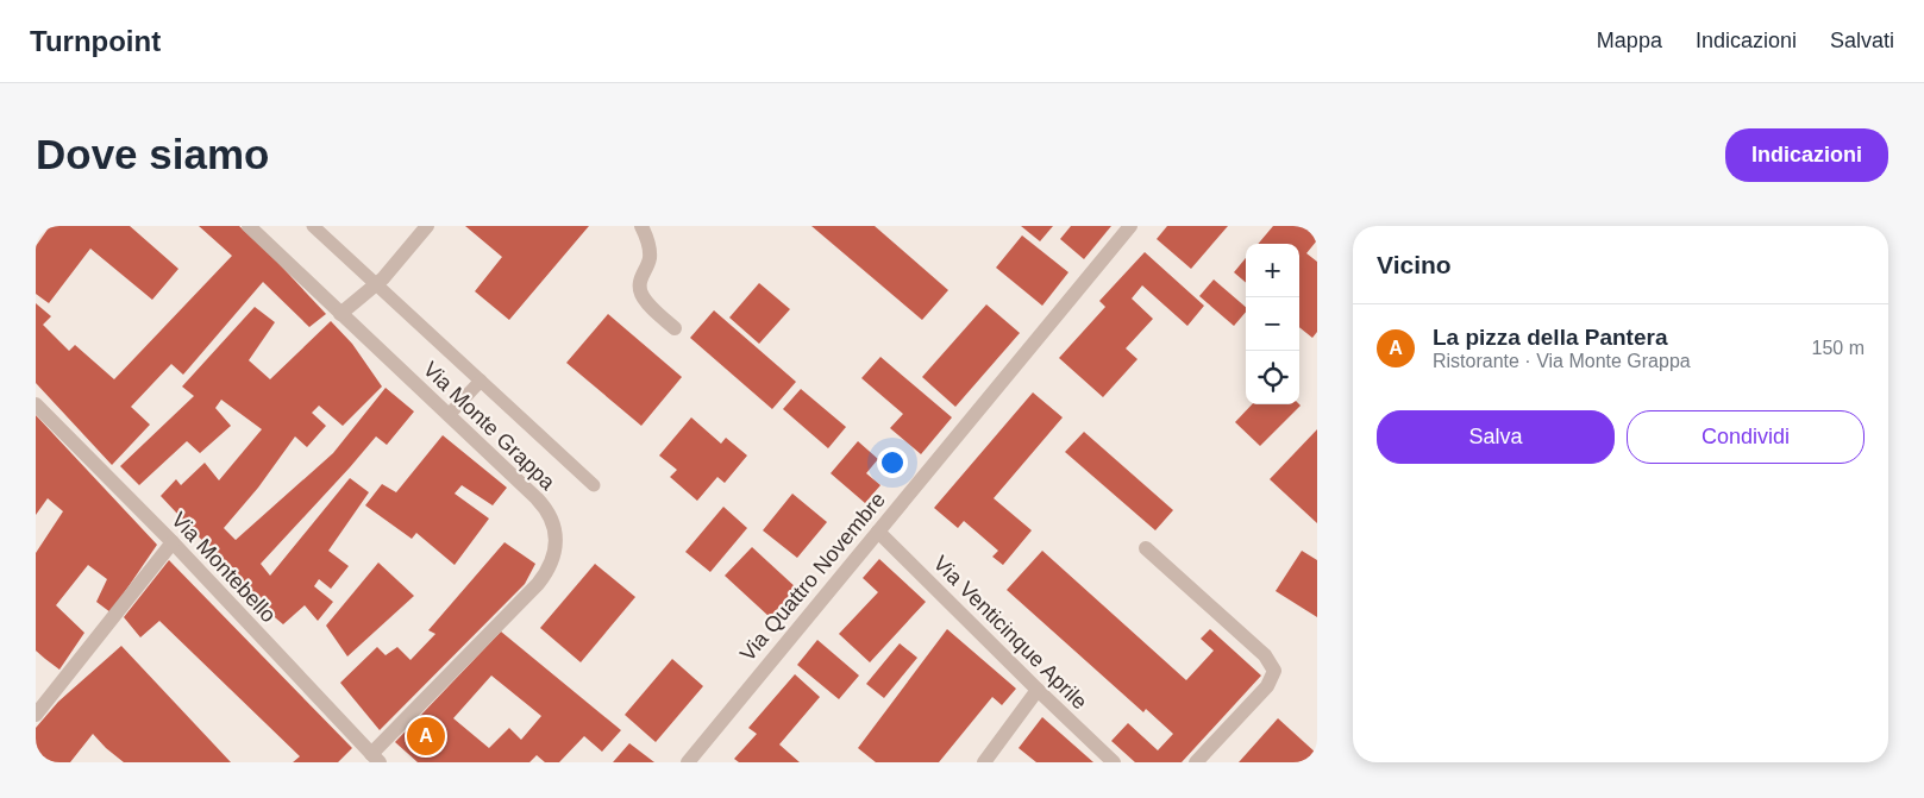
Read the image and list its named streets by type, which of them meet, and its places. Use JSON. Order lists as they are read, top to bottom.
{
  "streets": {
    "street": [
      "Via Monte Grappa",
      "Via Montebello",
      "Via Quattro Novembre",
      "Via Venticinque Aprile"
    ]
  },
  "crossings": [
    ["Via Monte Grappa", "Via Montebello"],
    ["Via Quattro Novembre", "Via Venticinque Aprile"]
  ],
  "page": {
    "header": "Turnpoint",
    "nav": ["Mappa", "Indicazioni", "Salvati"],
    "buttons": [
      "Indicazioni",
      ["Salva", "Condividi"]
    ],
    "title": "Dove siamo",
    "heading": "Vicino",
    "map_buttons": ["+", "−"],
    "list": [
      {
        "mark": "A",
        "name": "La pizza della Pantera",
        "note": "Ristorante · Via Monte Grappa",
        "value": "150 m"
      }
    ],
    "pins": "A"
  }
}
